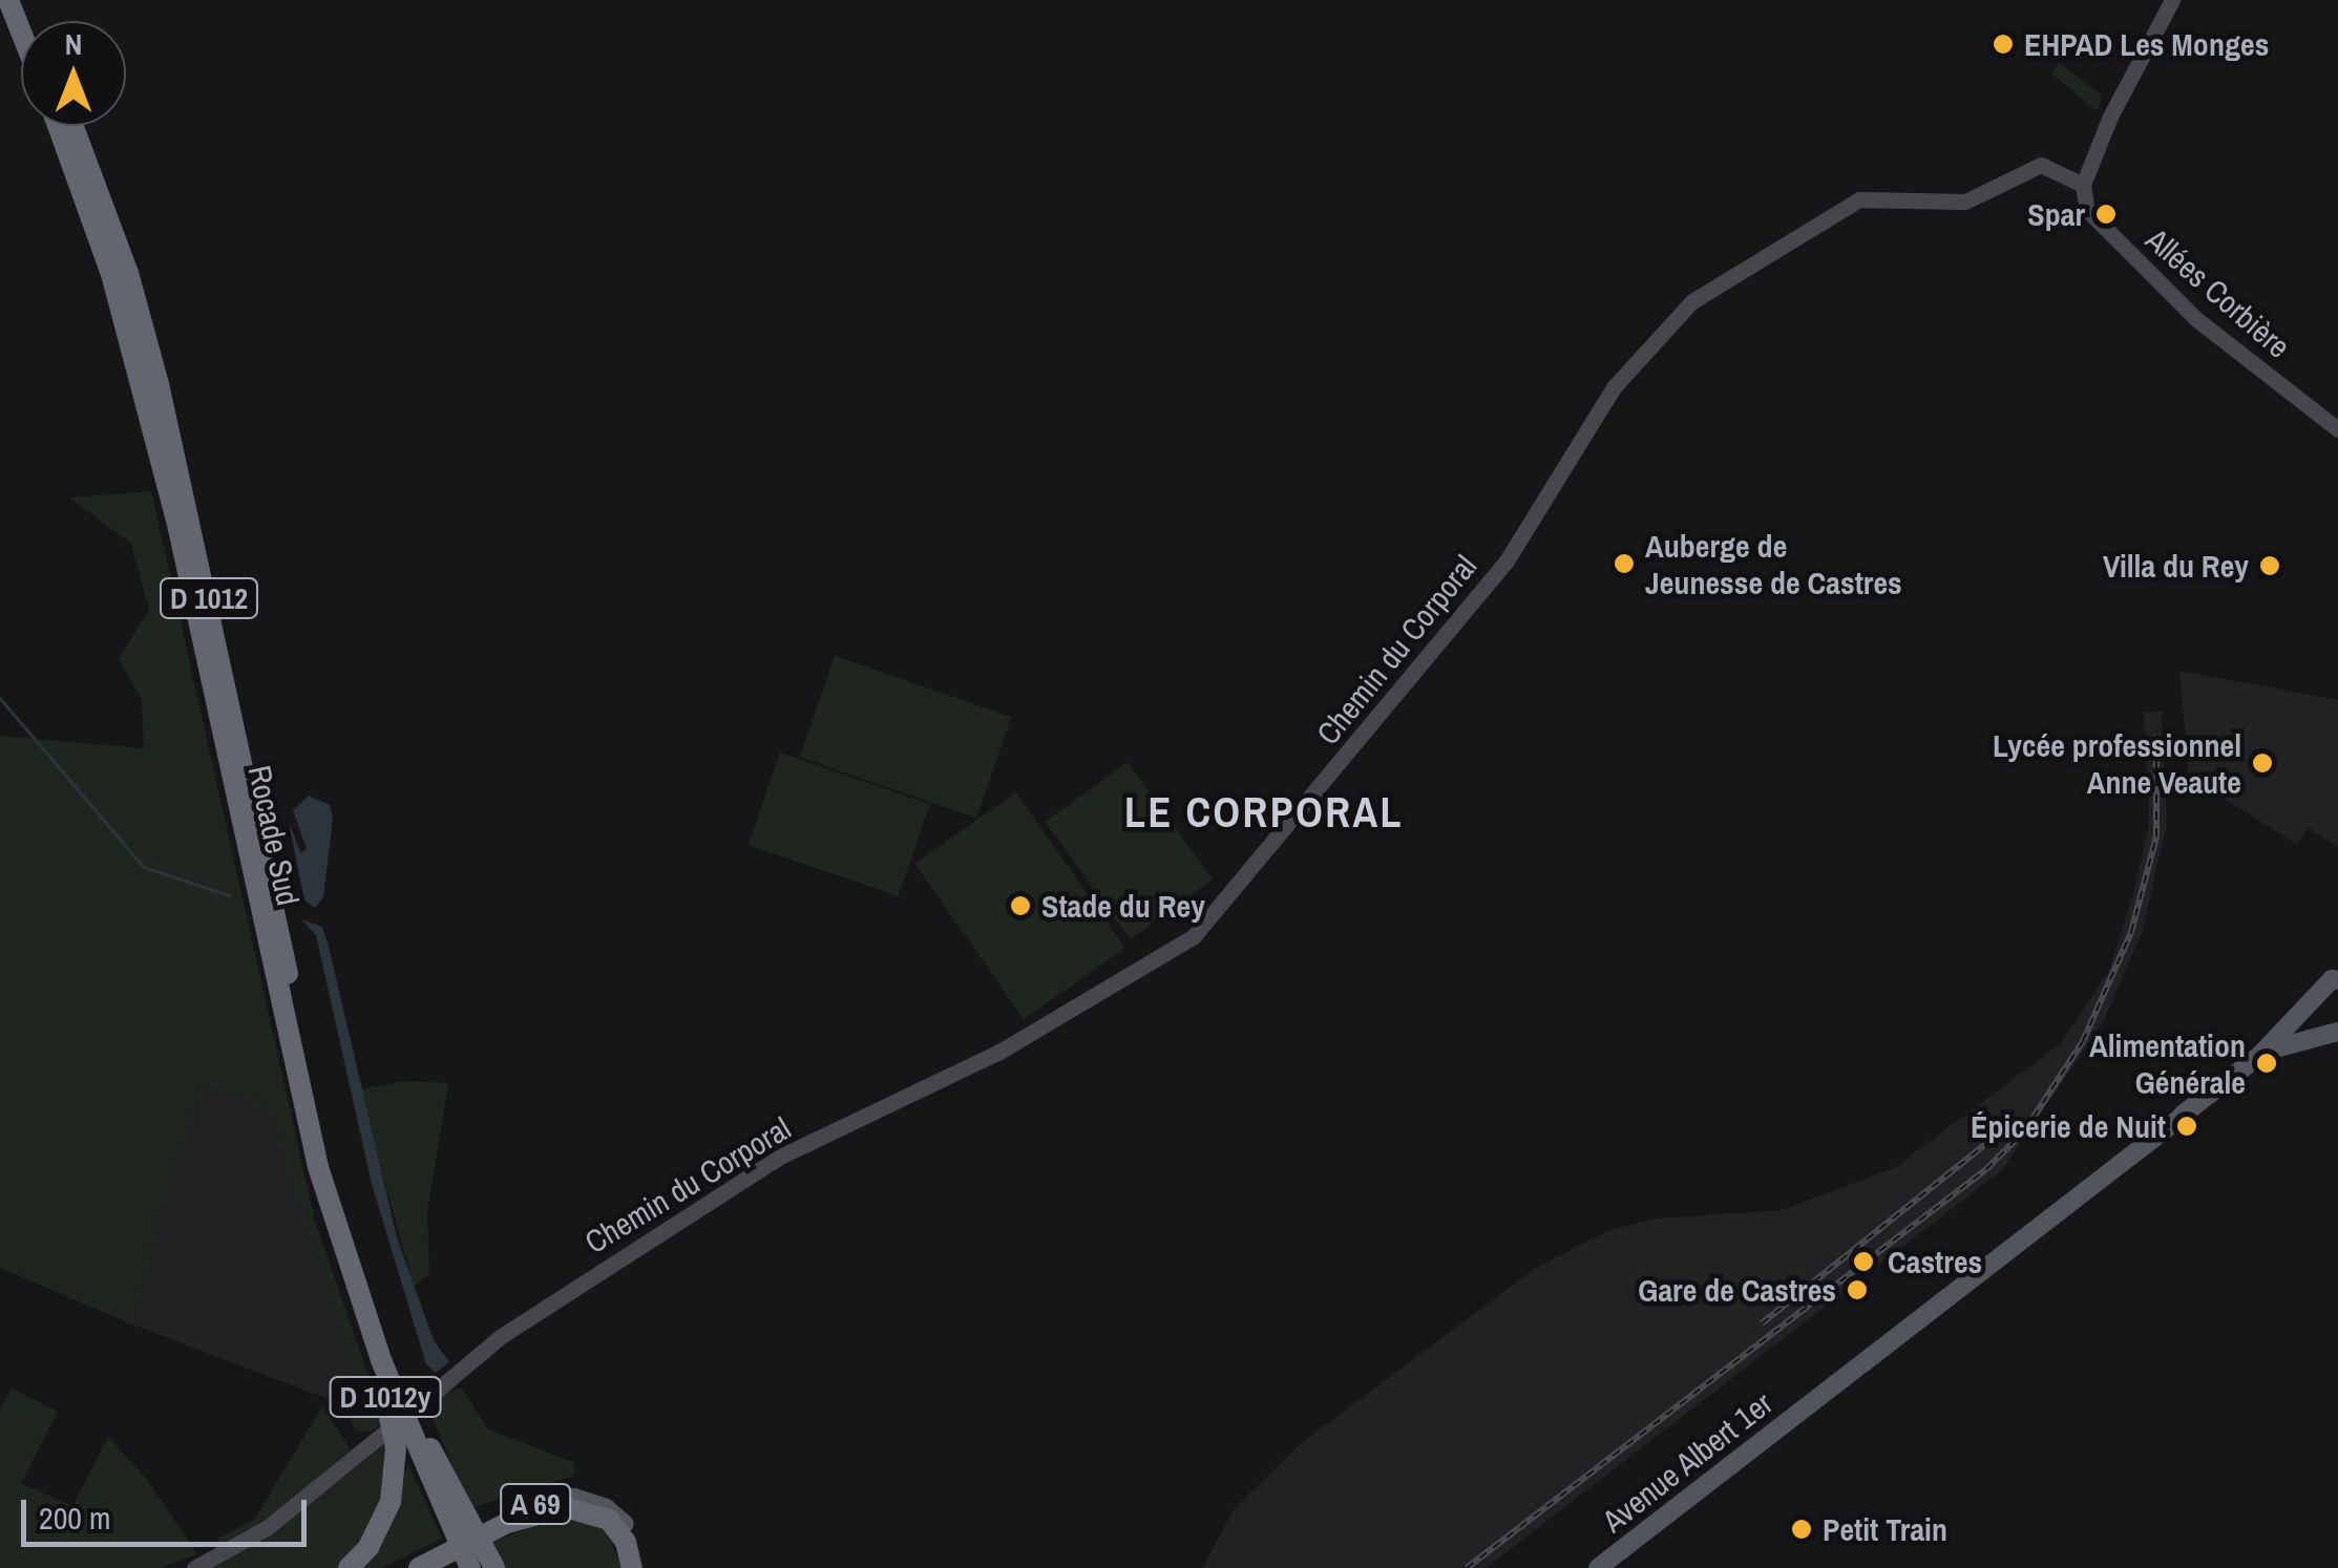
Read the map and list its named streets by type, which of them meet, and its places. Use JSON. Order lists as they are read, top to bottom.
{
  "streets": {
    "highway": [
      "D 1012",
      "Rocade Sud",
      "D 1012y",
      "A 69"
    ],
    "main road": ["Avenue Albert 1er"],
    "street": ["Allées Corbière", "Chemin du Corporal"]
  },
  "crossings": [
    ["Allées Corbière", "Chemin du Corporal"],
    ["Rocade Sud", "D 1012y"]
  ],
  "districts": ["LE CORPORAL"],
  "places": [
    "EHPAD Les Monges",
    "Spar",
    "Auberge de Jeunesse de Castres",
    "Villa du Rey",
    "Lycée professionnel Anne Veaute",
    "Stade du Rey",
    "Alimentation Générale",
    "Épicerie de Nuit",
    "Castres",
    "Gare de Castres",
    "Petit Train"
  ],
  "scale_bar": "200 m",
  "north": "top"
}
